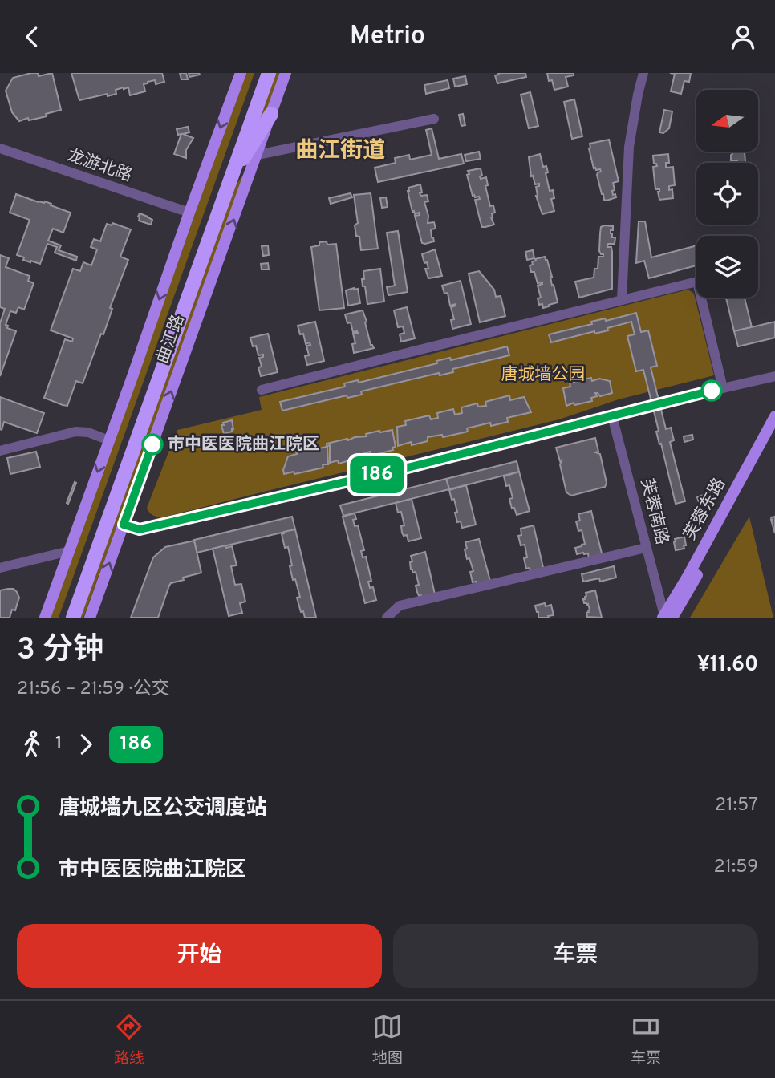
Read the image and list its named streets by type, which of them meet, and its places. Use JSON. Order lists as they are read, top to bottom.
{
  "streets": {
    "highway": ["曲江路"],
    "main road": ["芙蓉东路"],
    "street": ["龙游北路", "芙蓉南路"]
  },
  "crossings": [
    ["龙游北路", "曲江路"],
    ["芙蓉东路", "芙蓉南路"]
  ],
  "districts": ["曲江街道"],
  "parks": ["唐城墙公园"],
  "places": ["市中医医院曲江院区"],
  "lines": ["bus line 186"],
  "north": "left",
  "page": {
    "header": "Metrio",
    "on_map": "186",
    "heading": ["3 分钟", "21:56 – 21:59 · 公交", "¥11.60"],
    "legs": ["1", "186"],
    "list": [
      {
        "name": "唐城墙九区公交调度站",
        "value": "21:57"
      },
      {
        "name": "市中医医院曲江院区",
        "value": "21:59"
      }
    ],
    "buttons": ["开始", "车票"],
    "tabs": ["路线", "地图", "车票"]
  }
}
